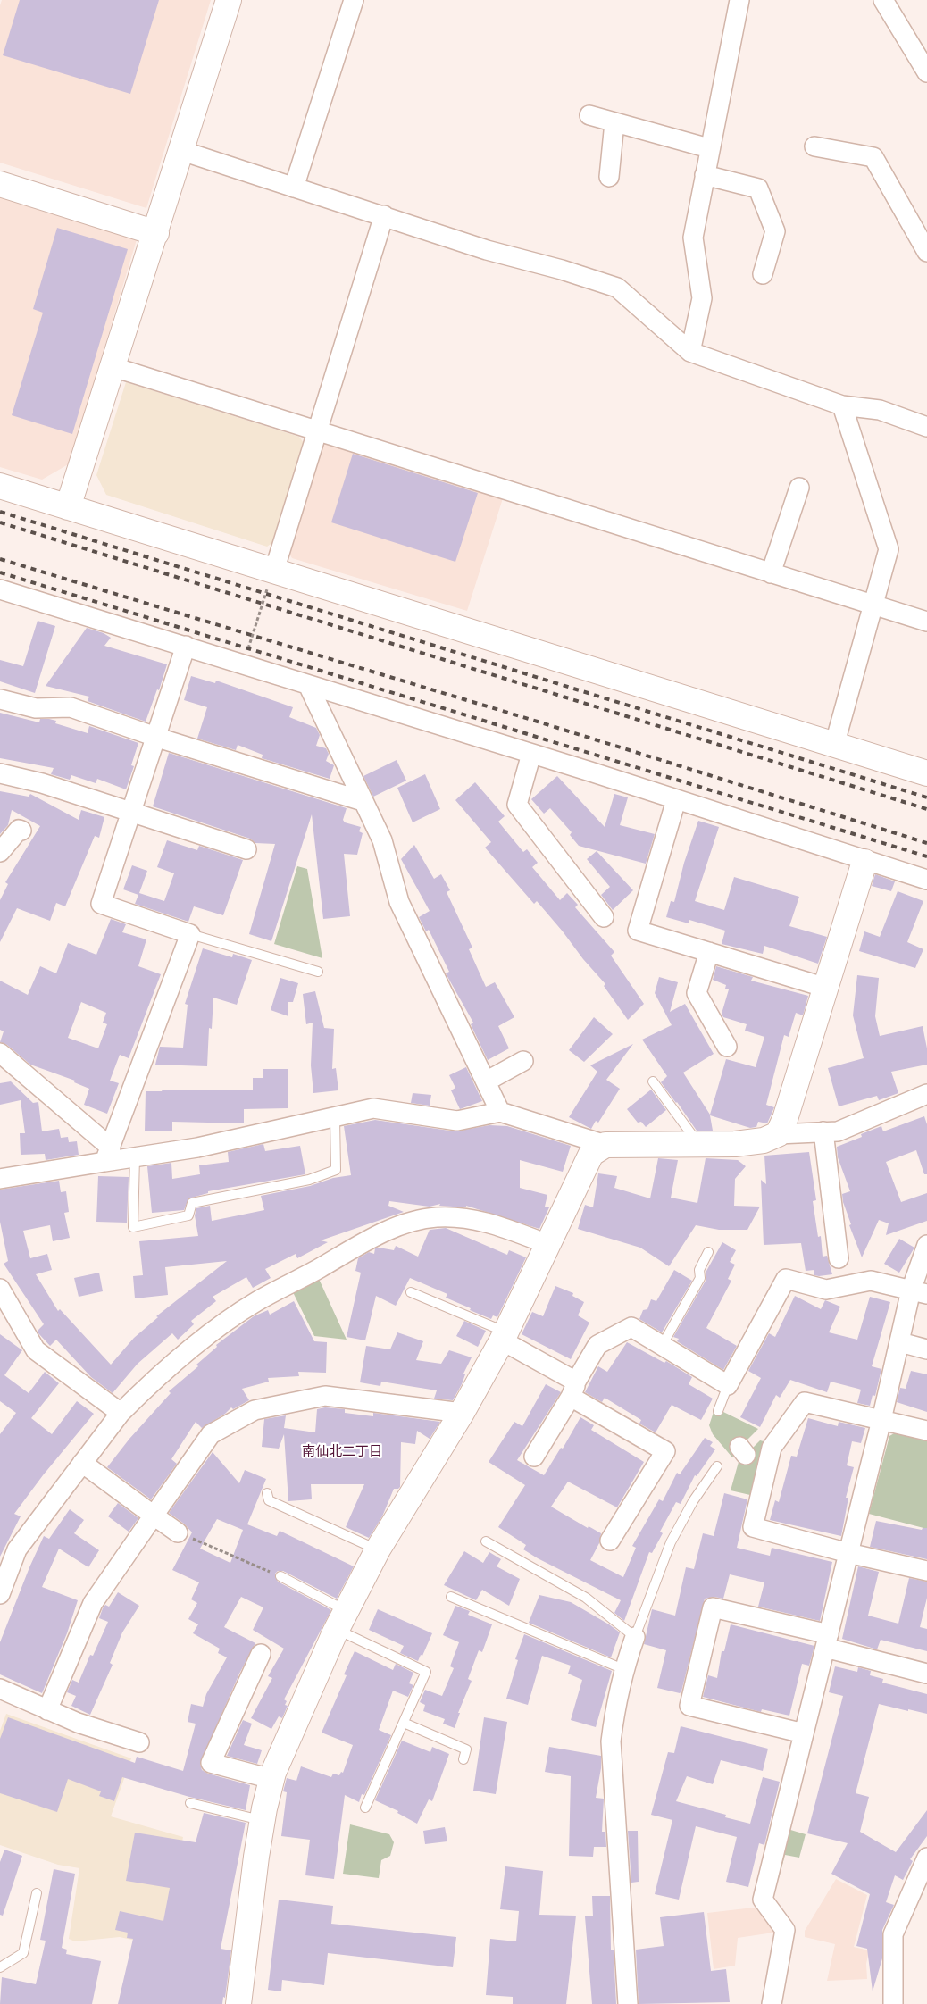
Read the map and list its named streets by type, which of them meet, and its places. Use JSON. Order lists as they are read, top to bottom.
{
  "districts": ["南仙北二丁目"]
}
